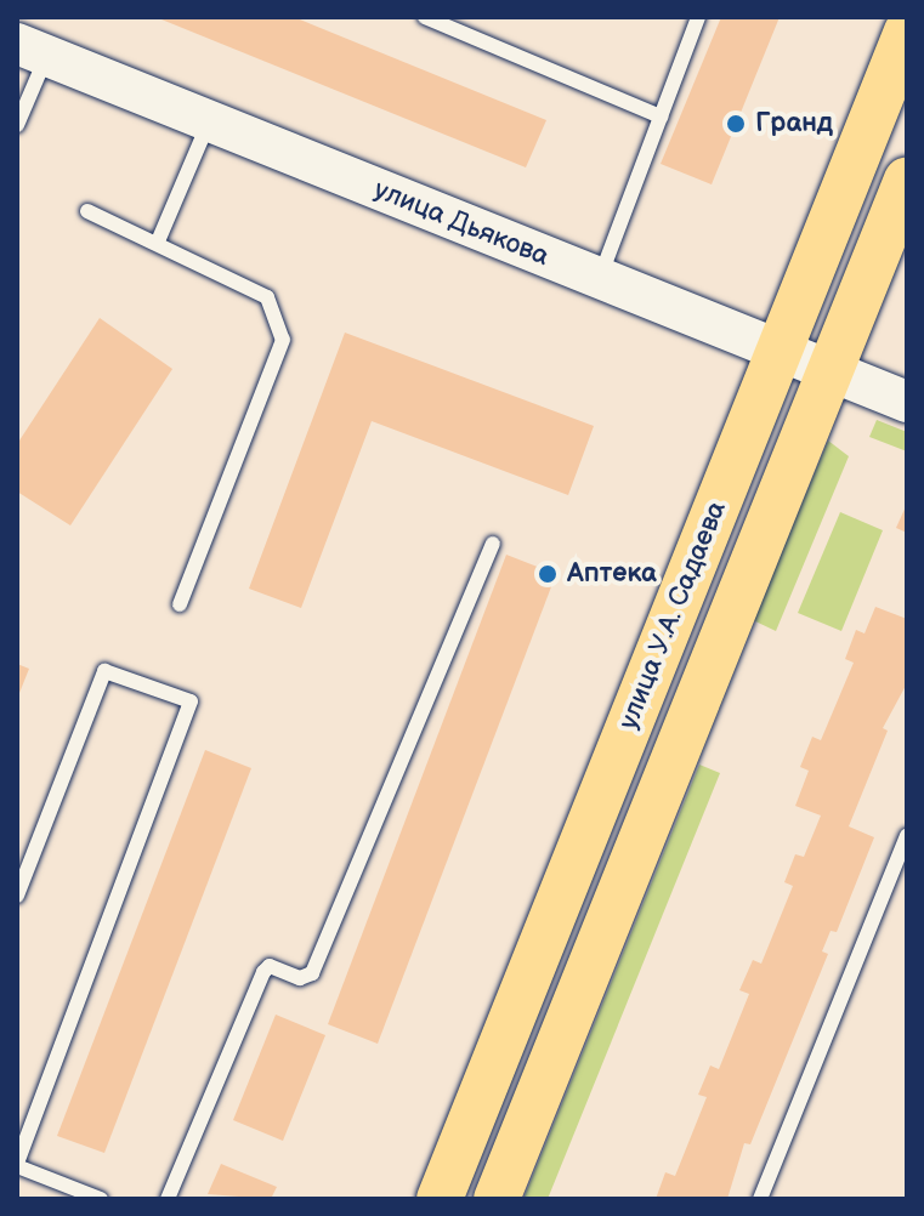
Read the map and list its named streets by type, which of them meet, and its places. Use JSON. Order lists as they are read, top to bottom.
{
  "streets": {
    "main road": ["улица У.А. Садаева"],
    "street": ["улица Дьякова"]
  },
  "crossings": [
    ["улица Дьякова", "улица У.А. Садаева"]
  ],
  "places": ["Гранд", "Аптека"]
}
